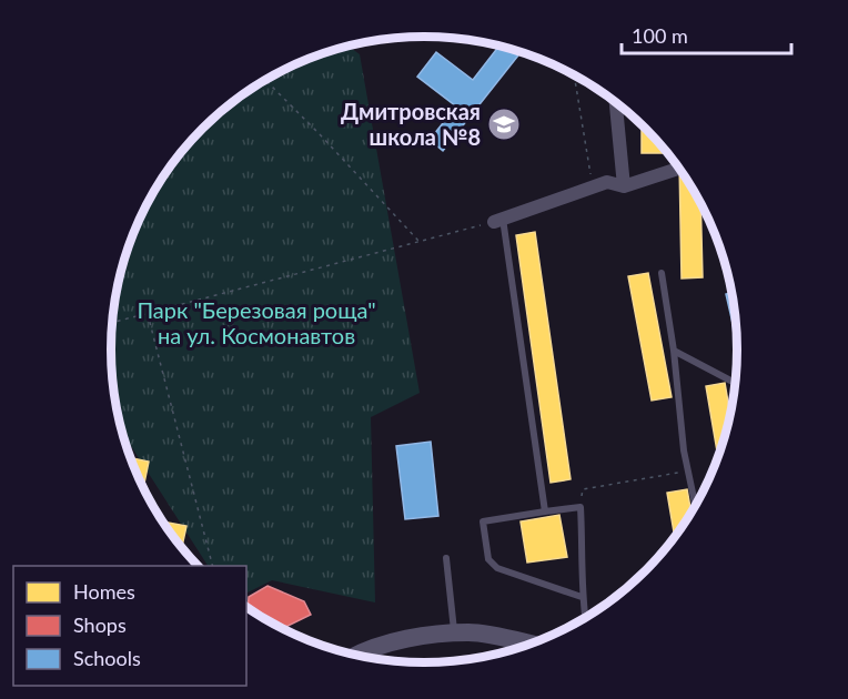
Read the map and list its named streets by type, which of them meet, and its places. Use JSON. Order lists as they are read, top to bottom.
{
  "parks": ["Парк \"Березовая роща\" на ул. Космонавтов"],
  "places": {
    "school or university": ["Дмитровская школа №8"]
  },
  "legend": ["Homes", "Shops", "Schools"],
  "scale_bar": "100 m"
}
